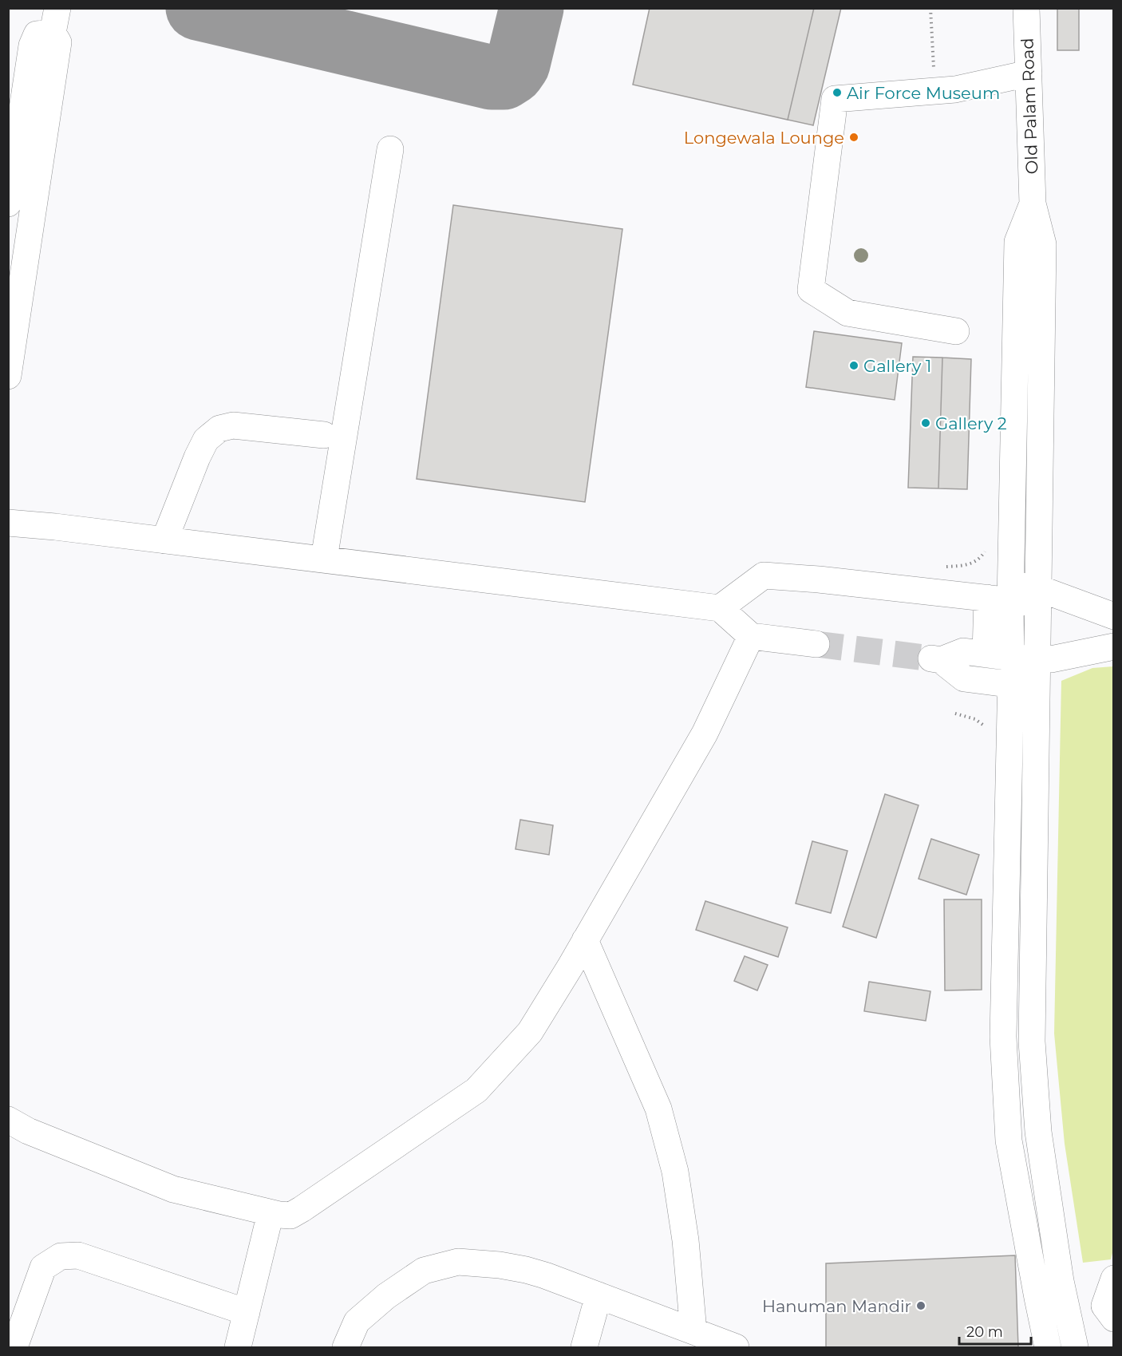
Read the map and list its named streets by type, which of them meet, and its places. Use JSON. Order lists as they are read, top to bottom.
{
  "streets": {
    "street": ["Old Palam Road"]
  },
  "places": [
    "Air Force Museum",
    "Longewala Lounge",
    "Gallery 1",
    "Gallery 2",
    "Hanuman Mandir"
  ],
  "scale_bar": "20 m"
}
